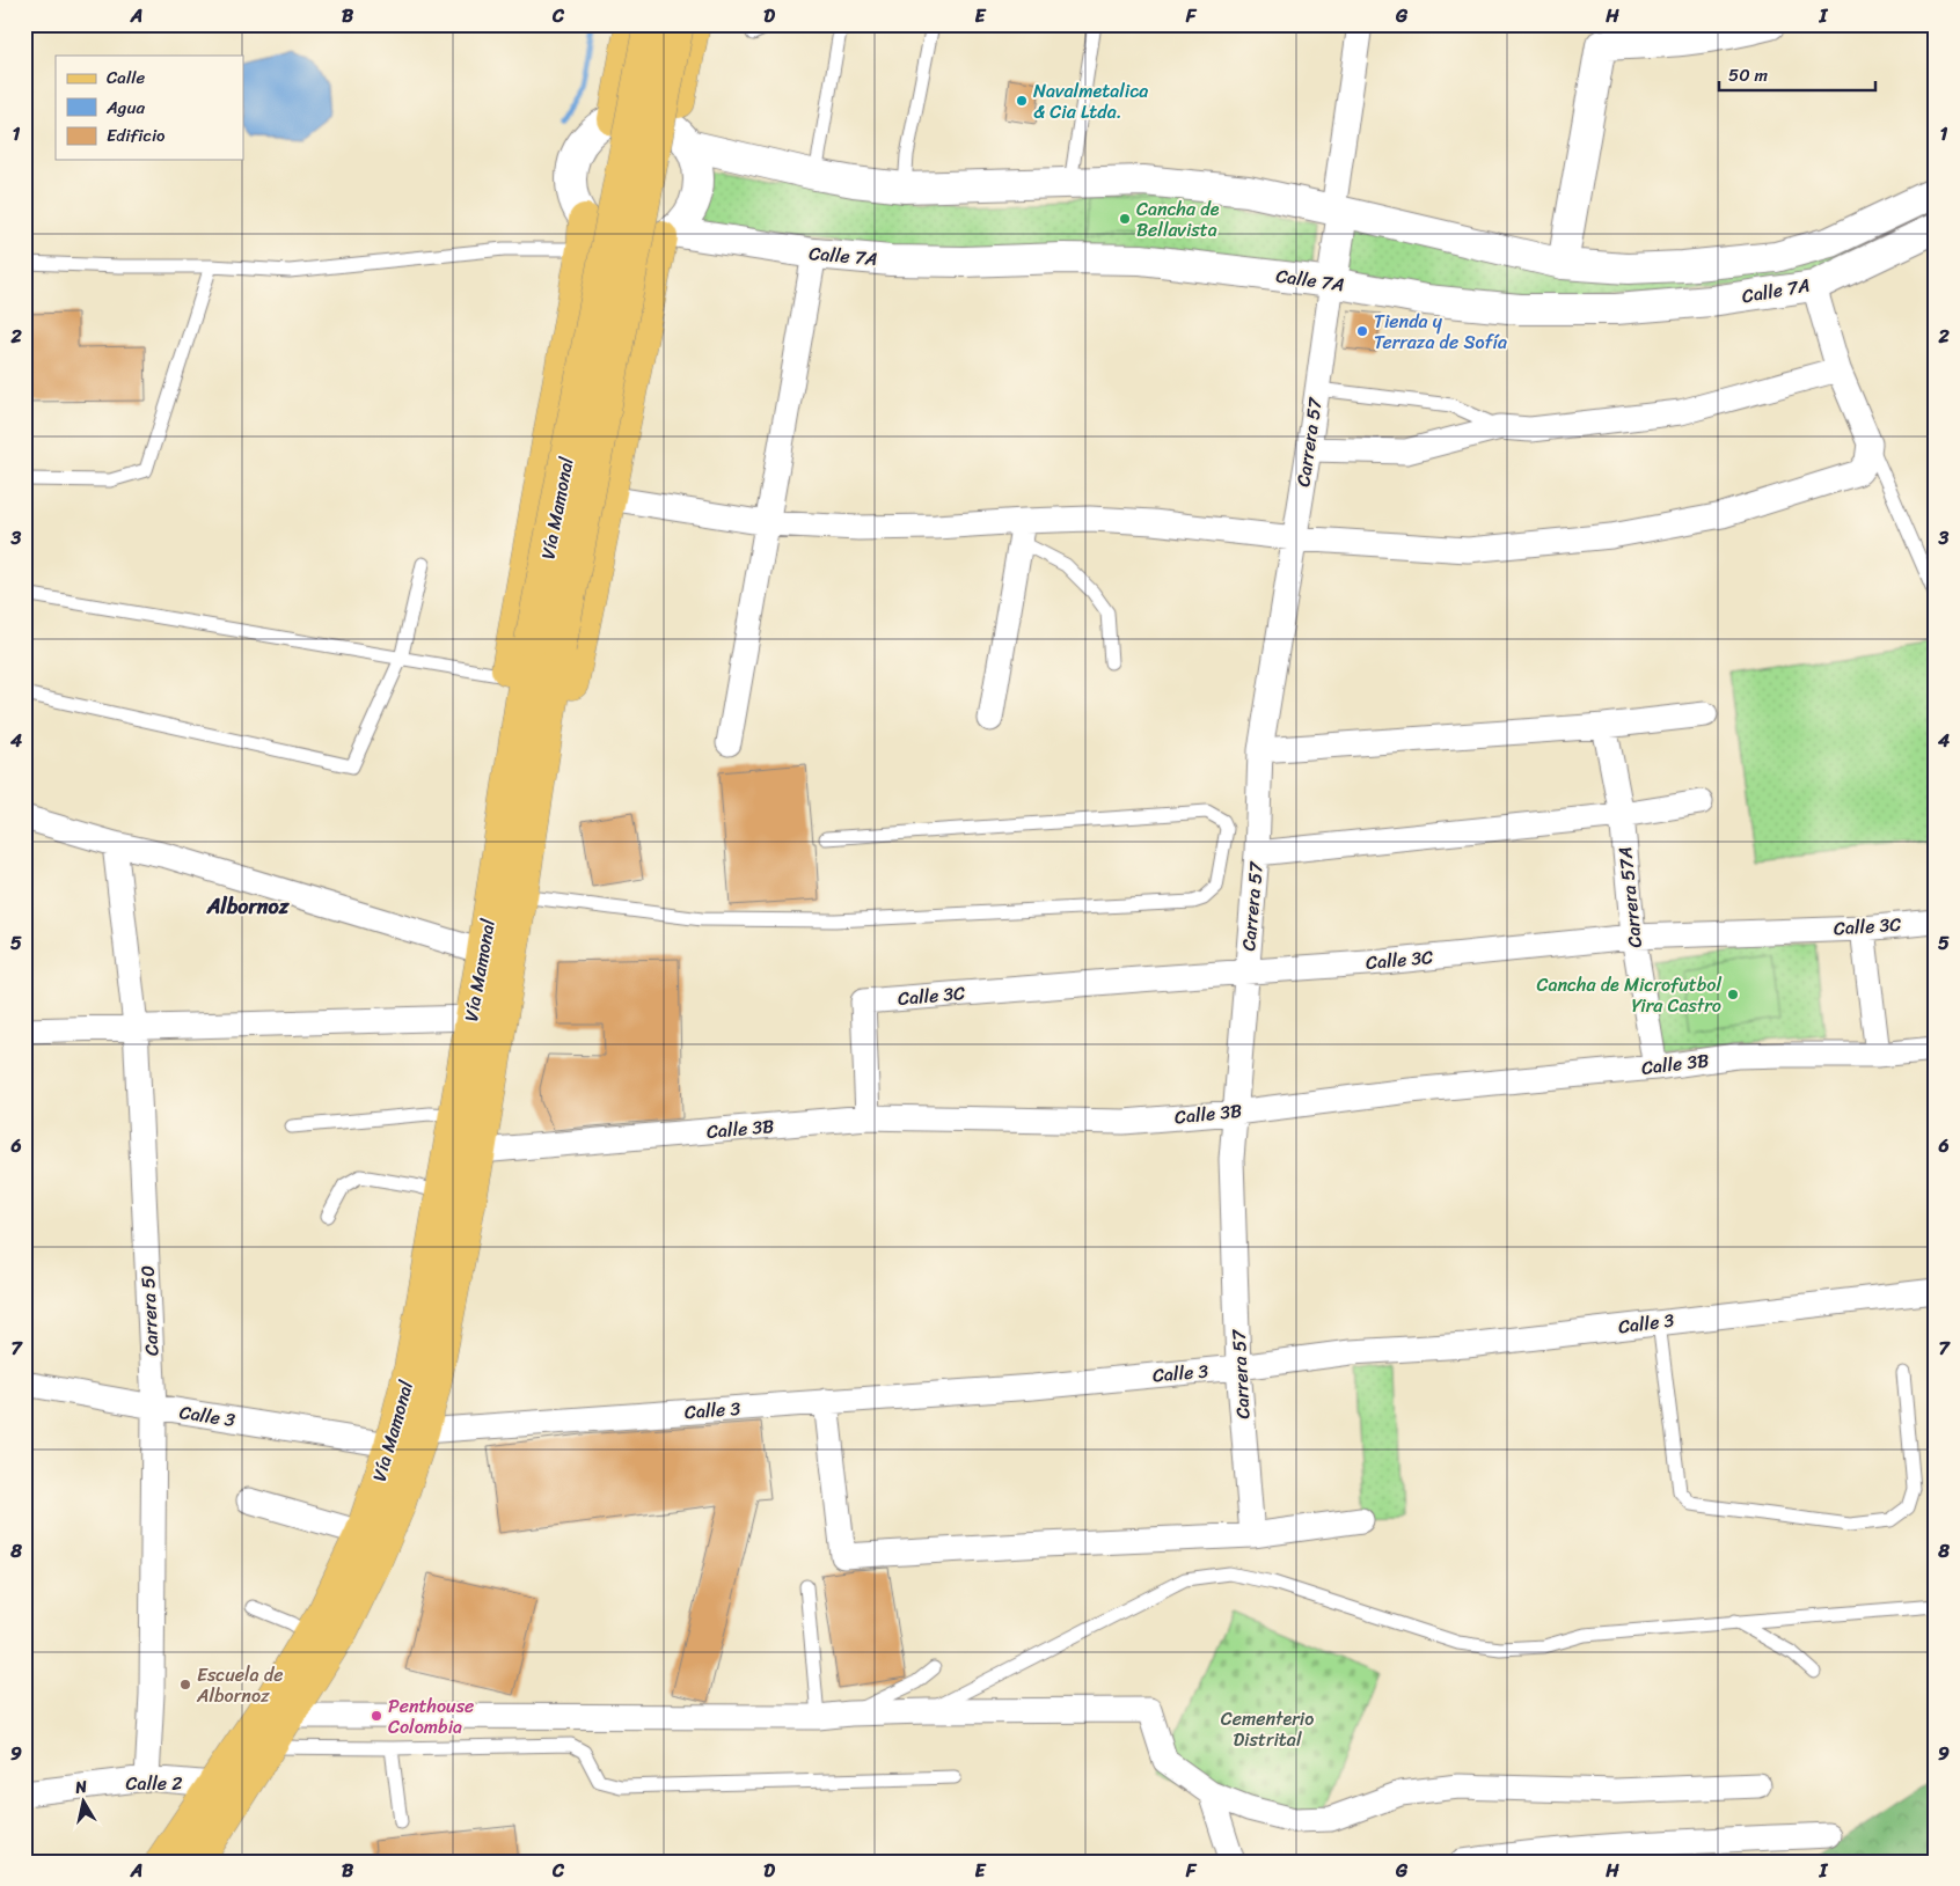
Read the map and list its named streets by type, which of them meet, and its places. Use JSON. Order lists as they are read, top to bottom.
{
  "streets": {
    "main road": ["Vía Mamonal"],
    "street": [
      "Calle 7A",
      "Carrera 57",
      "Carrera 57A",
      "Calle 3C",
      "Calle 3B",
      "Carrera 50",
      "Calle 3",
      "Calle 2"
    ]
  },
  "crossings": [
    ["Calle 7A", "Carrera 57"],
    ["Carrera 57", "Calle 3C"],
    ["Carrera 57", "Calle 3B"],
    ["Carrera 57", "Calle 3"],
    ["Vía Mamonal", "Calle 3B"],
    ["Vía Mamonal", "Calle 3"],
    ["Vía Mamonal", "Calle 2"],
    ["Carrera 57A", "Calle 3C"],
    ["Carrera 57A", "Calle 3B"],
    ["Calle 3C", "Calle 3B"],
    ["Carrera 50", "Calle 3"],
    ["Carrera 50", "Calle 2"]
  ],
  "districts": ["Albornoz"],
  "parks": ["Cementerio Distrital"],
  "places": [
    "Navalmetalica & Cia Ltda.",
    "Cancha de Bellavista",
    "Tienda y Terraza de Sofía",
    "Cancha de Microfutbol Yira Castro",
    "Escuela de Albornoz",
    "Penthouse Colombia"
  ],
  "legend": ["Calle", "Agua", "Edificio"],
  "scale_bar": "50 m",
  "north": "top",
  "grid": {
    "columns": [
      "A",
      "B",
      "C",
      "D",
      "E",
      "F",
      "G",
      "H",
      "I"
    ],
    "rows": [
      "1",
      "2",
      "3",
      "4",
      "5",
      "6",
      "7",
      "8",
      "9"
    ]
  }
}
